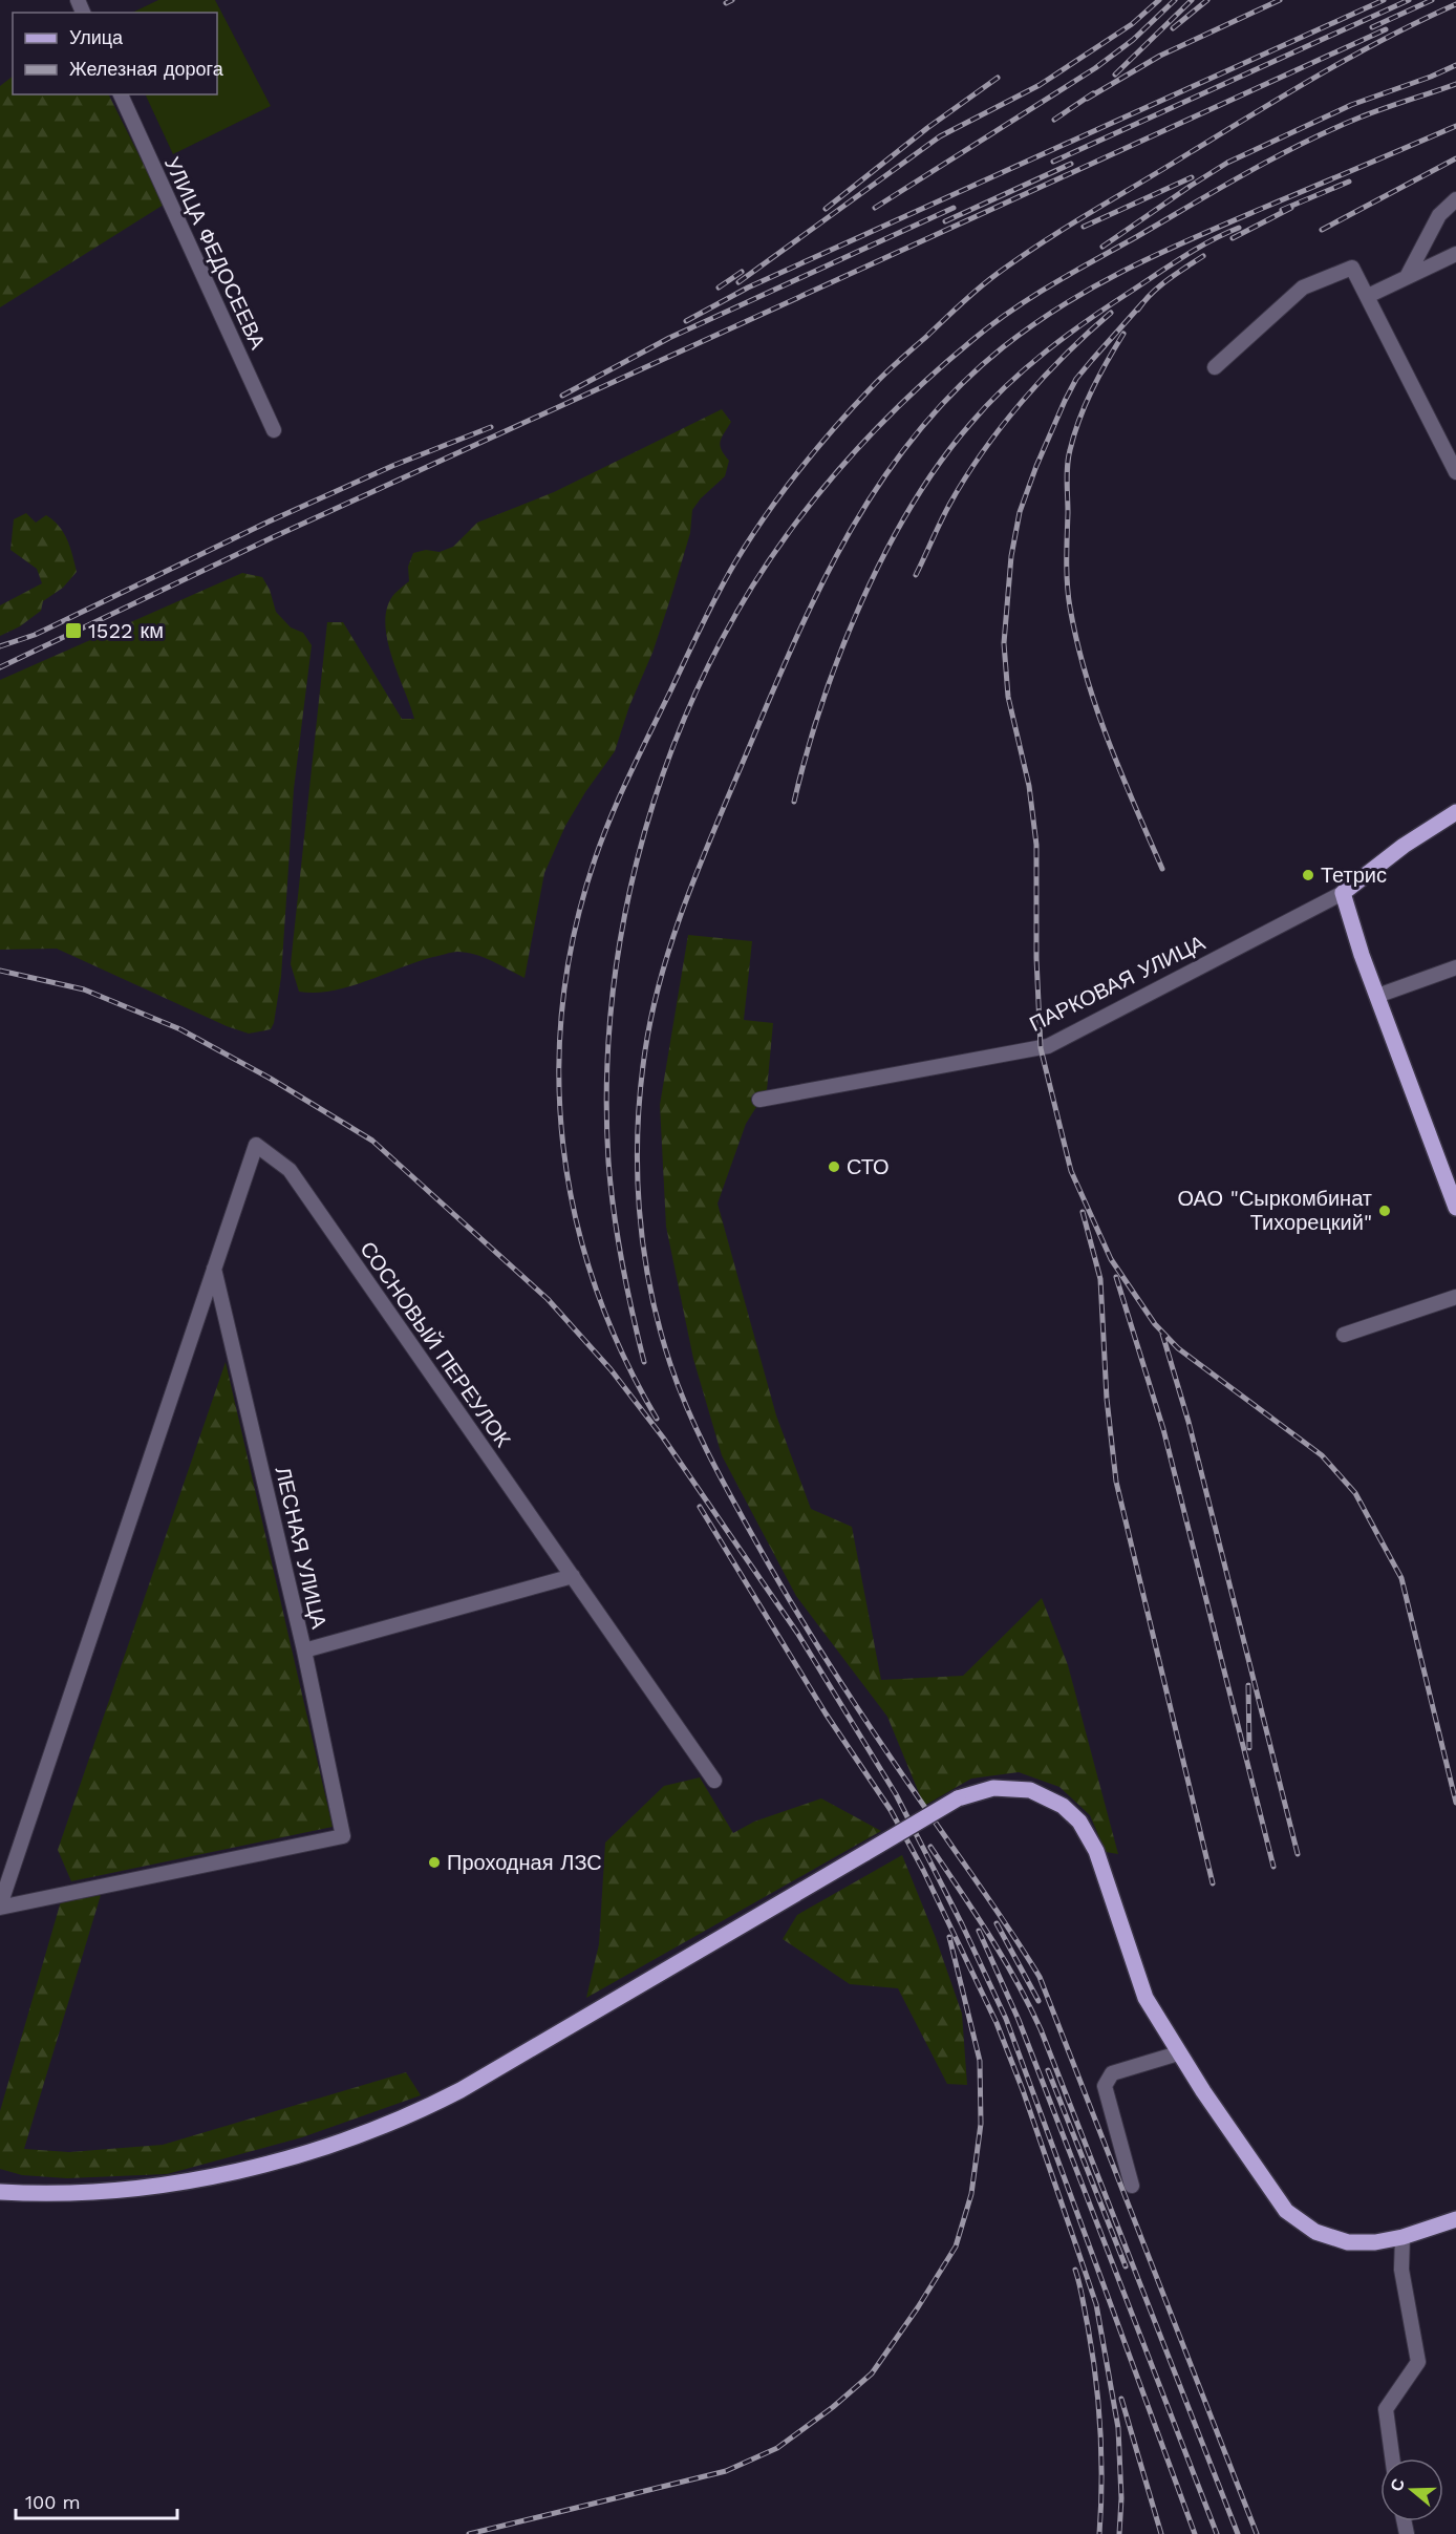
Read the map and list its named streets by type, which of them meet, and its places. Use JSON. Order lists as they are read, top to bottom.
{
  "streets": {
    "main road": ["ПАРКОВАЯ УЛИЦА"],
    "street": ["УЛИЦА ФЕДОСЕЕВА", "СОСНОВЫЙ ПЕРЕУЛОК", "ЛЕСНАЯ УЛИЦА"]
  },
  "crossings": [
    ["СОСНОВЫЙ ПЕРЕУЛОК", "ЛЕСНАЯ УЛИЦА"]
  ],
  "places": {
    "transit": ["1522 км"],
    "other": [
      "Тетрис",
      "СТО",
      "ОАО \"Сыркомбинат Тихорецкий\"",
      "Проходная ЛЗС"
    ]
  },
  "legend": ["Улица", "Железная дорога"],
  "scale_bar": "100 m",
  "north": "left"
}
